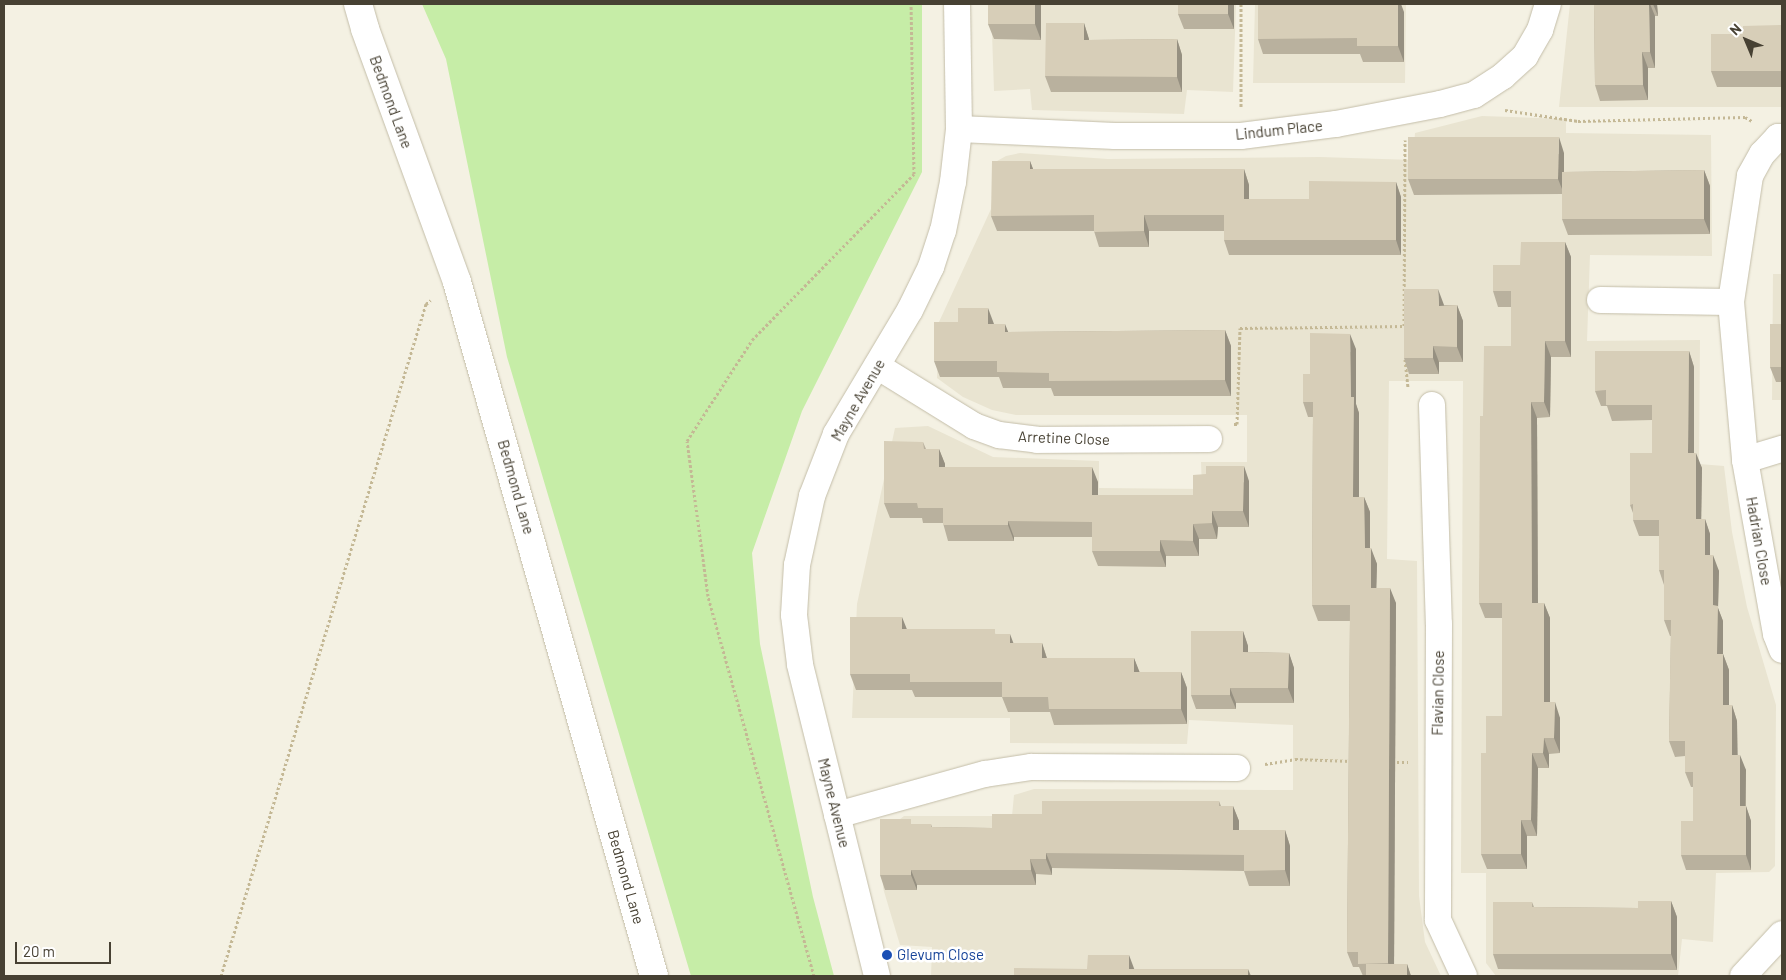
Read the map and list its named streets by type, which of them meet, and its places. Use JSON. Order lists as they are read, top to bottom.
{
  "streets": {
    "street": [
      "Bedmond Lane",
      "Lindum Place",
      "Mayne Avenue",
      "Arretine Close",
      "Hadrian Close",
      "Flavian Close"
    ]
  },
  "crossings": [
    ["Lindum Place", "Mayne Avenue"],
    ["Mayne Avenue", "Arretine Close"]
  ],
  "places": ["Glevum Close"],
  "scale_bar": "20 m",
  "north": "top left"
}
